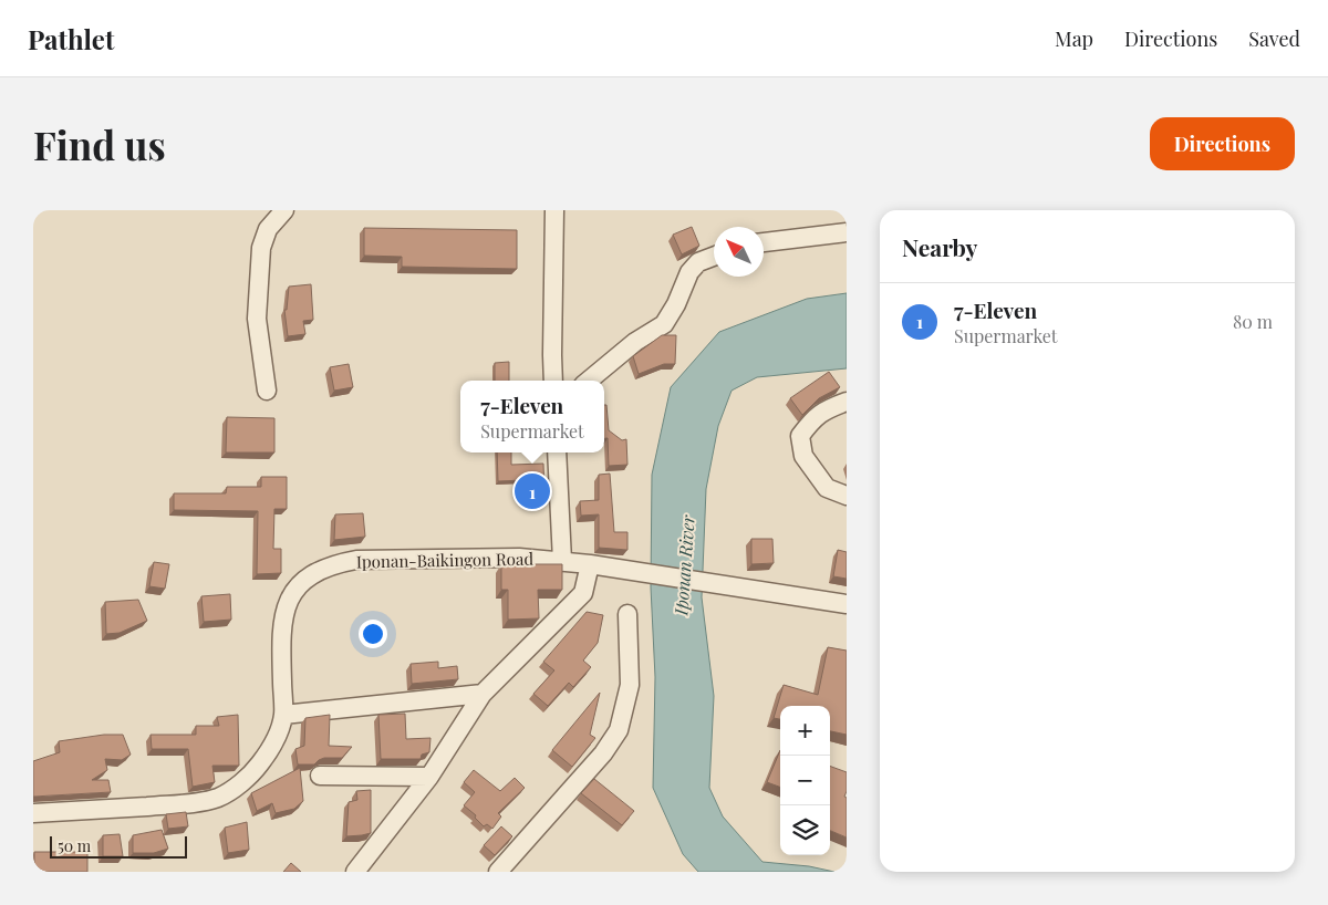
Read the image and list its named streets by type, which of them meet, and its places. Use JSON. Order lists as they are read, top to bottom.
{
  "streets": {
    "street": ["Iponan-Baikingon Road"]
  },
  "water": ["Iponan River"],
  "scale_bar": "50 m",
  "north": "top left",
  "page": {
    "header": "Pathlet",
    "nav": ["Map", "Directions", "Saved"],
    "buttons": "Directions",
    "title": "Find us",
    "heading": "Nearby",
    "list": [
      {
        "mark": "1",
        "name": "7-Eleven",
        "note": "Supermarket",
        "value": "80 m"
      }
    ],
    "popup": ["7-Eleven", "Supermarket"],
    "pins": "1",
    "map_buttons": ["+", "−"],
    "scale": "50 m"
  }
}
